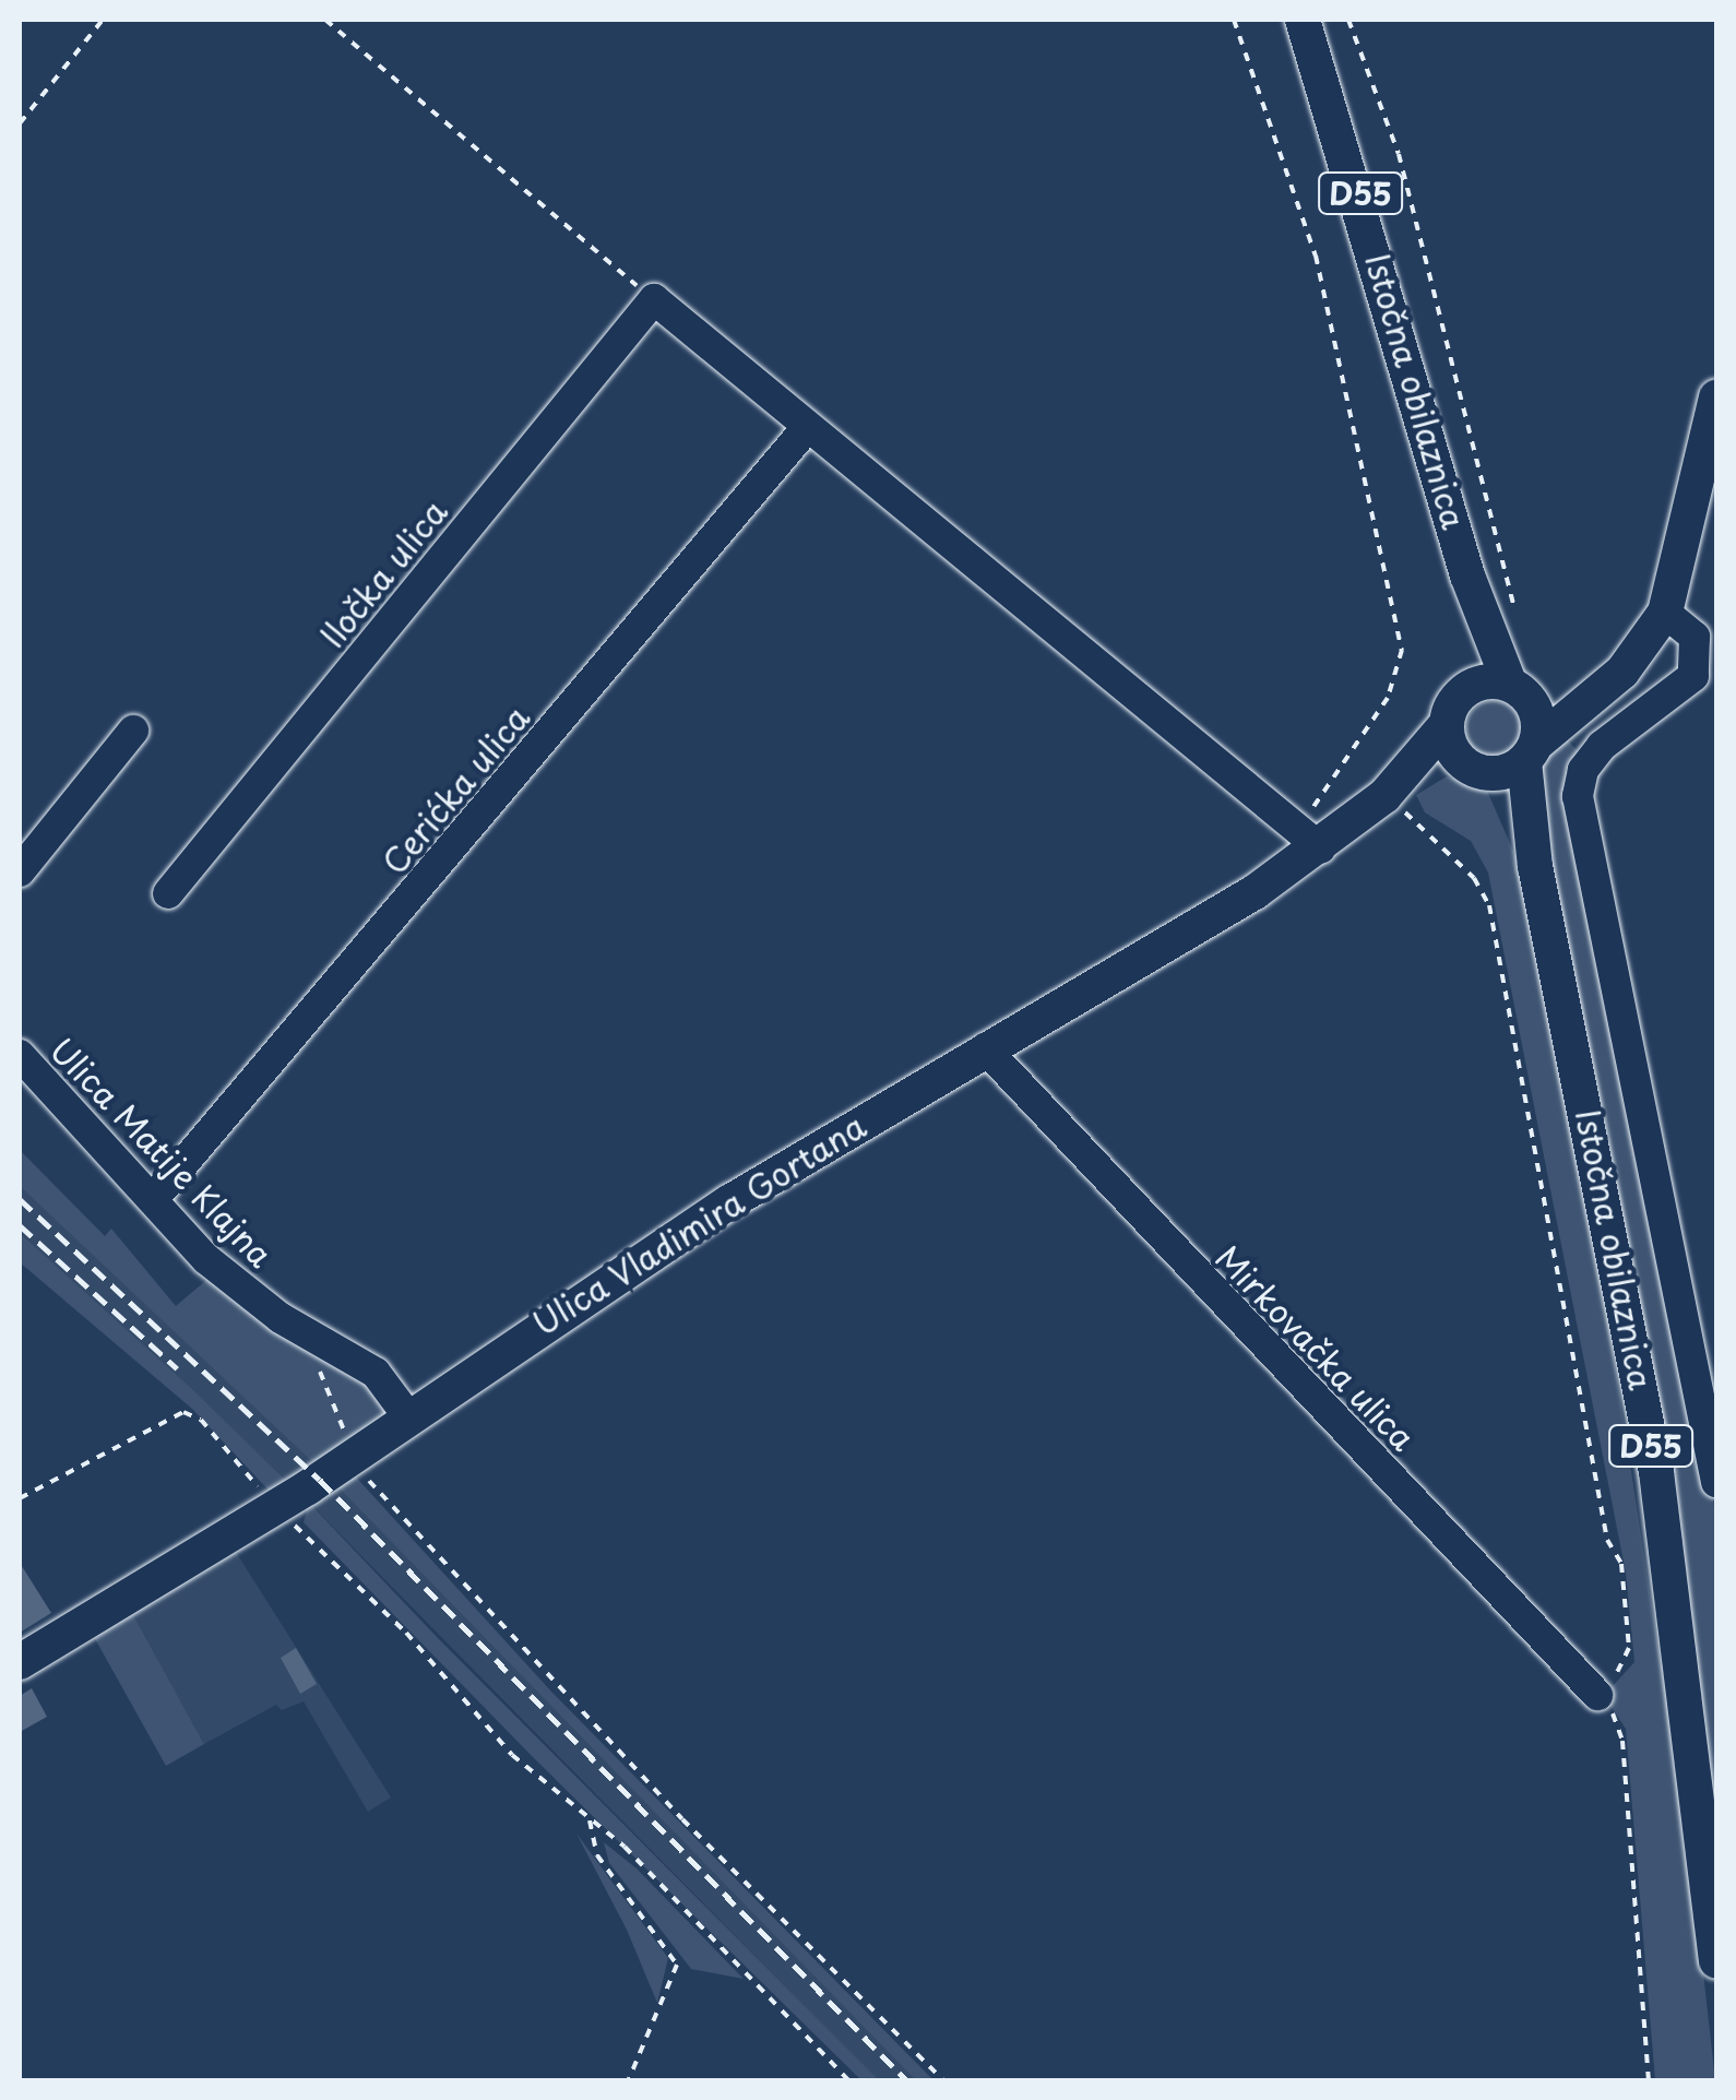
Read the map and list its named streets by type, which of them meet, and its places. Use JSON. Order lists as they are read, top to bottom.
{
  "streets": {
    "main road": ["D55", "Istočna obilaznica", "Ulica Vladimira Gortana"],
    "street": [
      "Iločka ulica",
      "Cerićka ulica",
      "Ulica Matije Klajna",
      "Mirkovačka ulica"
    ]
  },
  "crossings": [
    ["D55", "Istočna obilaznica"],
    ["D55", "Ulica Vladimira Gortana"],
    ["Istočna obilaznica", "Ulica Vladimira Gortana"],
    ["Cerićka ulica", "Ulica Matije Klajna"],
    ["Ulica Matije Klajna", "Ulica Vladimira Gortana"],
    ["Ulica Vladimira Gortana", "Mirkovačka ulica"]
  ]
}
